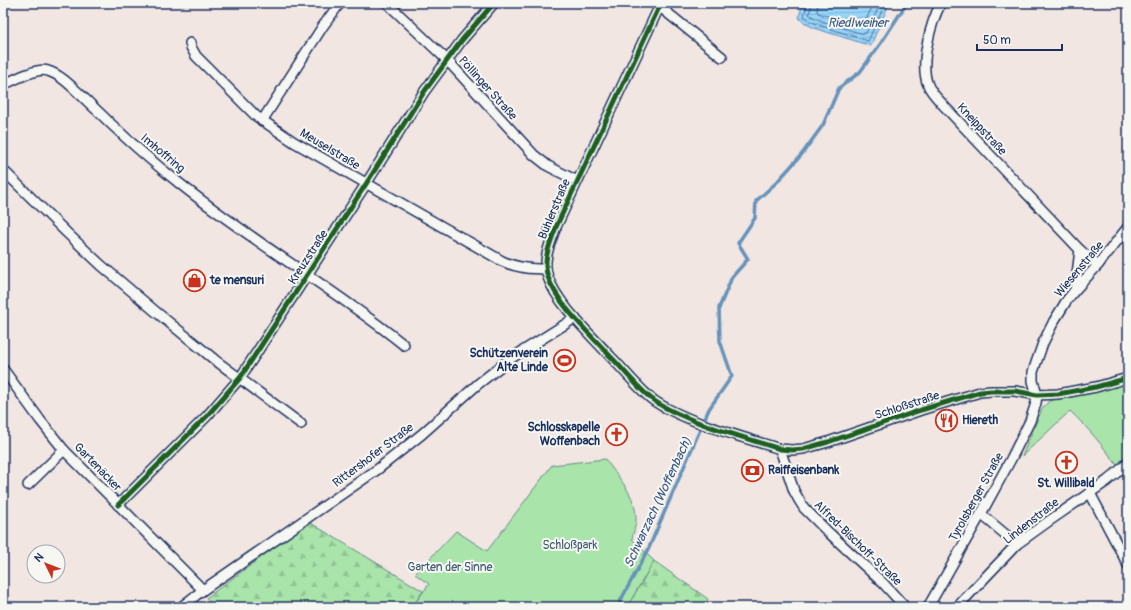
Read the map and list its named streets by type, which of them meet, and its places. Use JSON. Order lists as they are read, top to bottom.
{
  "streets": {
    "street": [
      "Pöllinger Straße",
      "Kneippstraße",
      "Meuselstraße",
      "Imhoffring",
      "Bühlerstraße",
      "Kreuzstraße",
      "Wiesenstraße",
      "Schloßstraße",
      "Rittershofer Straße",
      "Gartenäcker",
      "Tyrolsberger Straße",
      "Lindenstraße",
      "Alfred-Bischoff-Straße"
    ]
  },
  "crossings": [
    ["Pöllinger Straße", "Bühlerstraße"],
    ["Pöllinger Straße", "Kreuzstraße"],
    ["Kneippstraße", "Wiesenstraße"],
    ["Meuselstraße", "Bühlerstraße"],
    ["Meuselstraße", "Kreuzstraße"],
    ["Imhoffring", "Kreuzstraße"],
    ["Bühlerstraße", "Schloßstraße"],
    ["Bühlerstraße", "Rittershofer Straße"],
    ["Kreuzstraße", "Gartenäcker"],
    ["Wiesenstraße", "Schloßstraße"],
    ["Wiesenstraße", "Tyrolsberger Straße"],
    ["Schloßstraße", "Tyrolsberger Straße"],
    ["Schloßstraße", "Alfred-Bischoff-Straße"],
    ["Rittershofer Straße", "Gartenäcker"]
  ],
  "water": ["Riedlweiher", "Schwarzach (Woffenbach)"],
  "parks": ["Schloßpark", "Garten der Sinne"],
  "places": {
    "shop": ["te mensuri"],
    "sports": ["Schützenverein Alte Linde"],
    "restaurant": ["Hiereth"],
    "church": ["Schlosskapelle Woffenbach", "St. Willibald"],
    "bank": ["Raiffeisenbank"]
  },
  "scale_bar": "50 m",
  "north": "top left"
}
